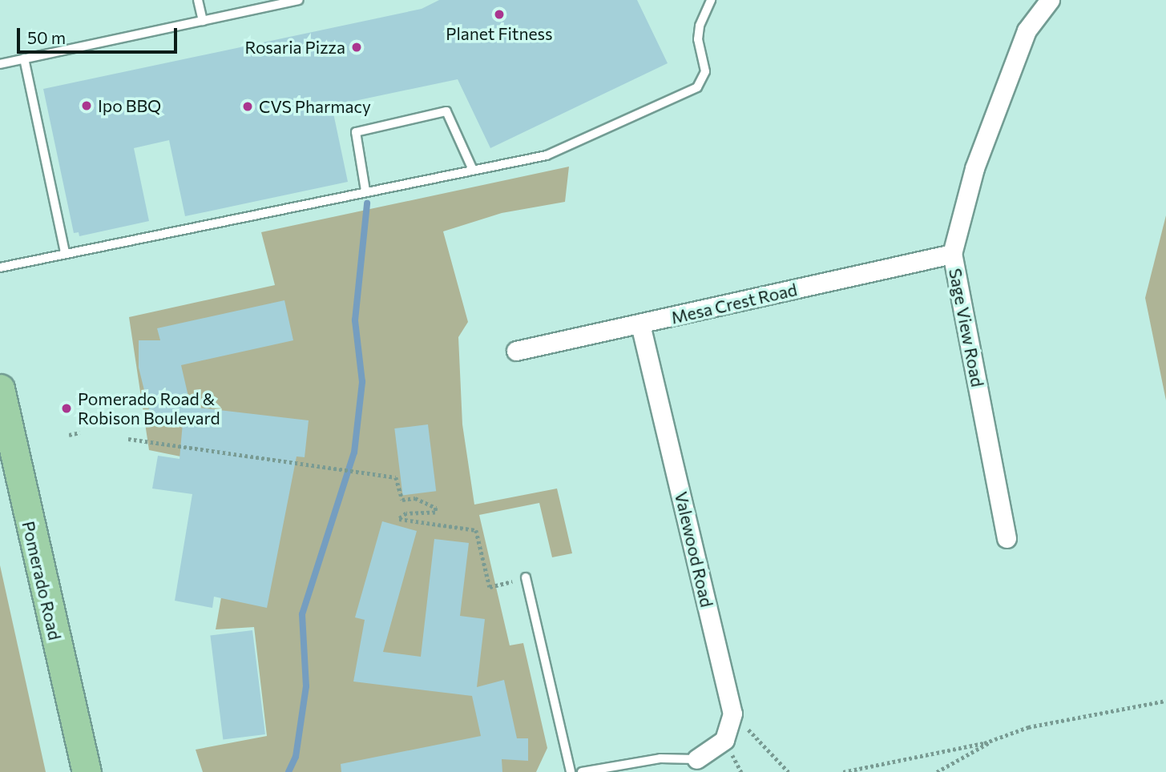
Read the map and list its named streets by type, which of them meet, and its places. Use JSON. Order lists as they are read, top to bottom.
{
  "streets": {
    "main road": ["Pomerado Road"],
    "street": ["Mesa Crest Road", "Sage View Road", "Valewood Road"]
  },
  "crossings": [
    ["Mesa Crest Road", "Sage View Road"],
    ["Mesa Crest Road", "Valewood Road"]
  ],
  "places": [
    "Planet Fitness",
    "Rosaria Pizza",
    "Ipo BBQ",
    "CVS Pharmacy",
    "Pomerado Road & Robison Boulevard"
  ],
  "scale_bar": "50 m"
}
